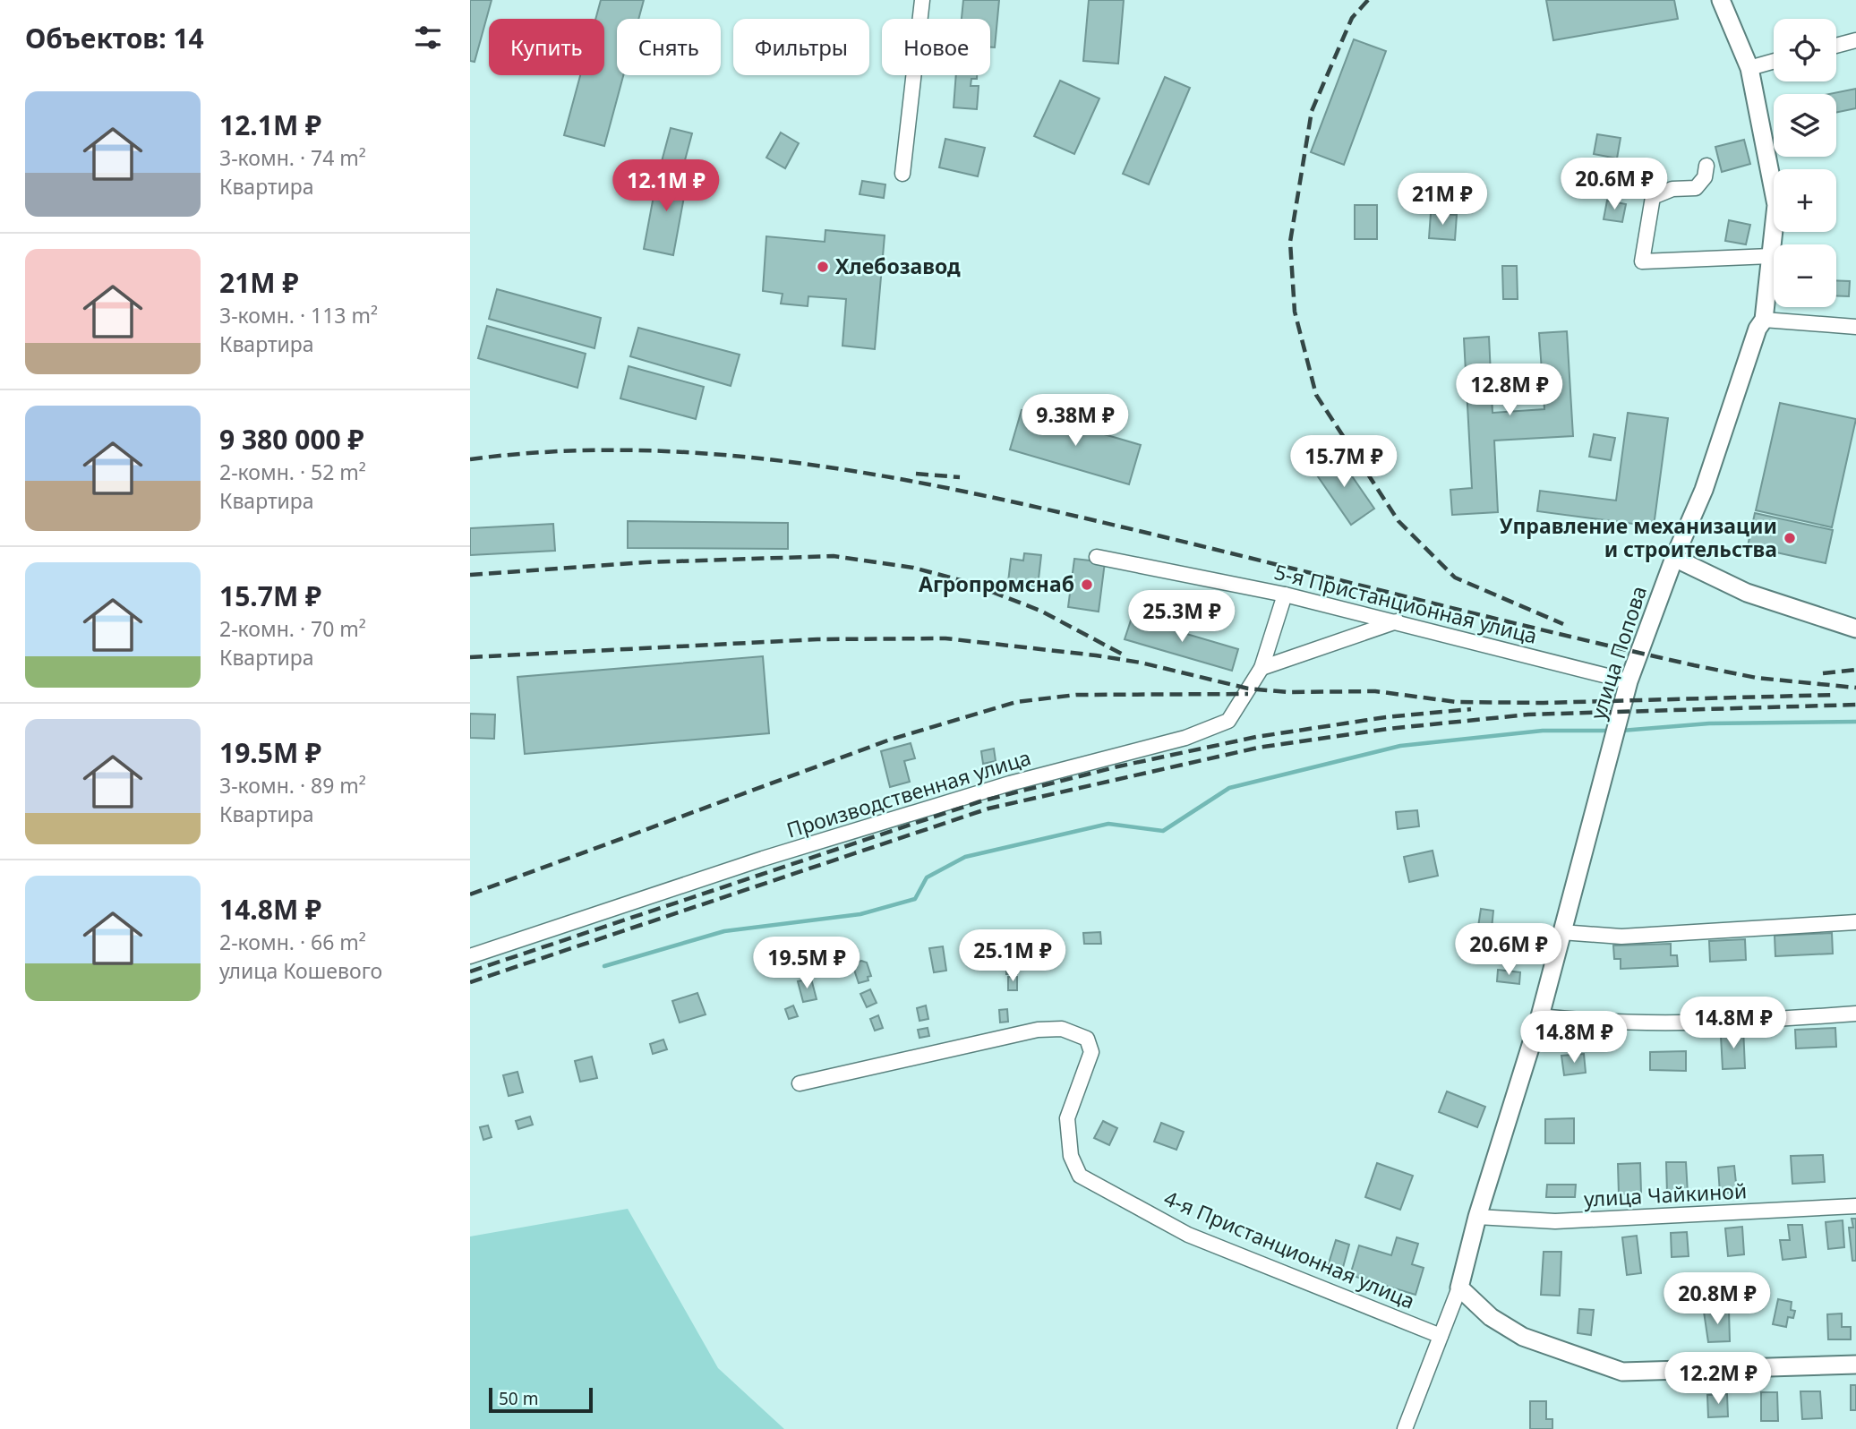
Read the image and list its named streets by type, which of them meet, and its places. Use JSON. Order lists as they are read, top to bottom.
{
  "streets": {
    "street": [
      "5-я Пристанционная улица",
      "улица Попова",
      "Производственная улица",
      "улица Чайкиной",
      "4-я Пристанционная улица"
    ]
  },
  "crossings": [
    ["5-я Пристанционная улица", "улица Попова"],
    ["5-я Пристанционная улица", "Производственная улица"],
    ["улица Попова", "улица Чайкиной"]
  ],
  "places": ["Хлебозавод", "Управление механизации и строительства", "Агропромснаб"],
  "scale_bar": "50 m",
  "page": {
    "heading": "Объектов: 14",
    "map_buttons": ["+", "−"],
    "chip": [
      "Купить",
      "Снять",
      "Фильтры",
      "Новое"
    ],
    "list": [
      {
        "name": "12.1M ₽",
        "note": "3-комн. · 74 m² · Квартира"
      },
      {
        "name": "21M ₽",
        "note": "3-комн. · 113 m² · Квартира"
      },
      {
        "name": "9 380 000 ₽",
        "note": "2-комн. · 52 m² · Квартира"
      },
      {
        "name": "15.7M ₽",
        "note": "2-комн. · 70 m² · Квартира"
      },
      {
        "name": "19.5M ₽",
        "note": "3-комн. · 89 m² · Квартира"
      },
      {
        "name": "14.8M ₽",
        "note": "2-комн. · 66 m² · улица Кошевого"
      }
    ],
    "price": [
      "20.6M ₽",
      "12.1M ₽",
      "21M ₽",
      "12.8M ₽",
      "9.38M ₽",
      "15.7M ₽",
      "25.3M ₽",
      "20.6M ₽",
      "25.1M ₽",
      "19.5M ₽",
      "14.8M ₽",
      "14.8M ₽",
      "20.8M ₽",
      "12.2M ₽"
    ],
    "scale": "50 m"
  }
}
